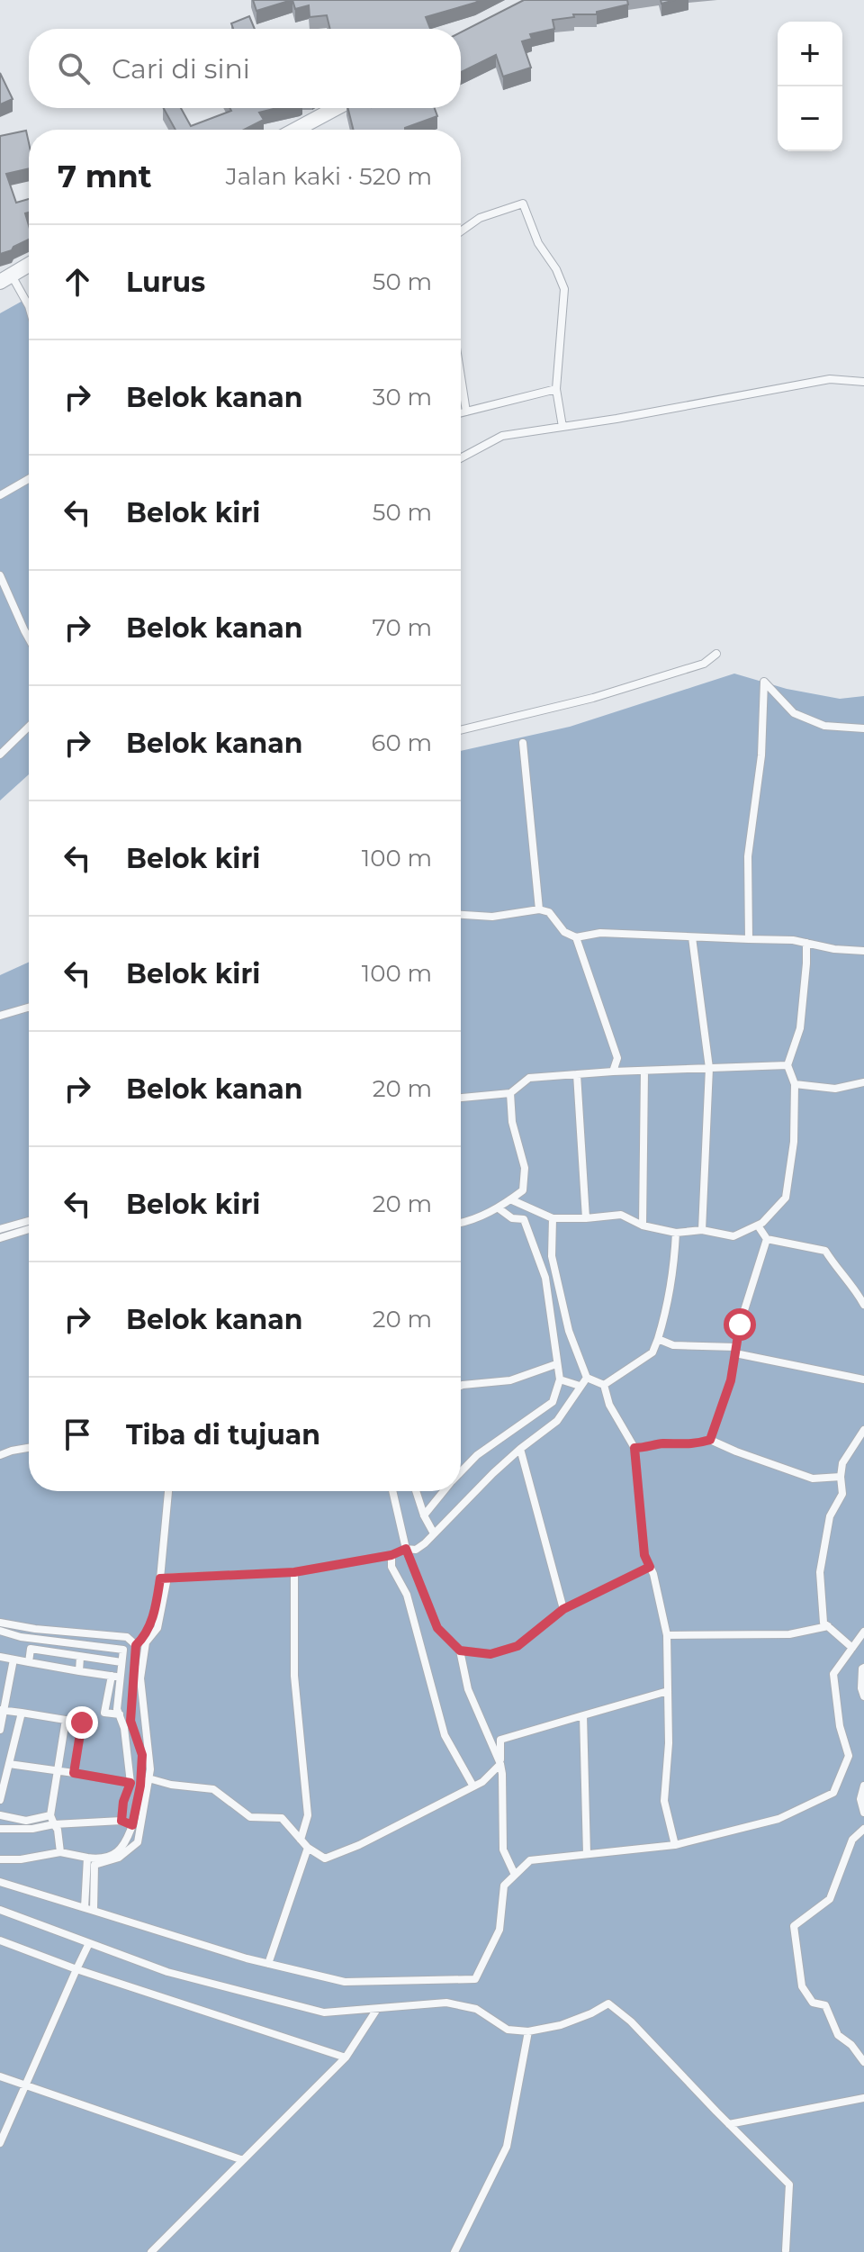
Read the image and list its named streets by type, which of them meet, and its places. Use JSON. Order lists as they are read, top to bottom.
{
  "page": {
    "map_buttons": ["+", "−"],
    "search": "Cari di sini",
    "heading": ["7 mnt", "Jalan kaki · 520 m"],
    "list": [
      ["Lurus", "50 m"],
      ["Belok kanan", "30 m"],
      ["Belok kiri", "50 m"],
      ["Belok kanan", "70 m"],
      ["Belok kanan", "60 m"],
      ["Belok kiri", "100 m"],
      ["Belok kiri", "100 m"],
      ["Belok kanan", "20 m"],
      ["Belok kiri", "20 m"],
      ["Belok kanan", "20 m"],
      "Tiba di tujuan"
    ]
  }
}
